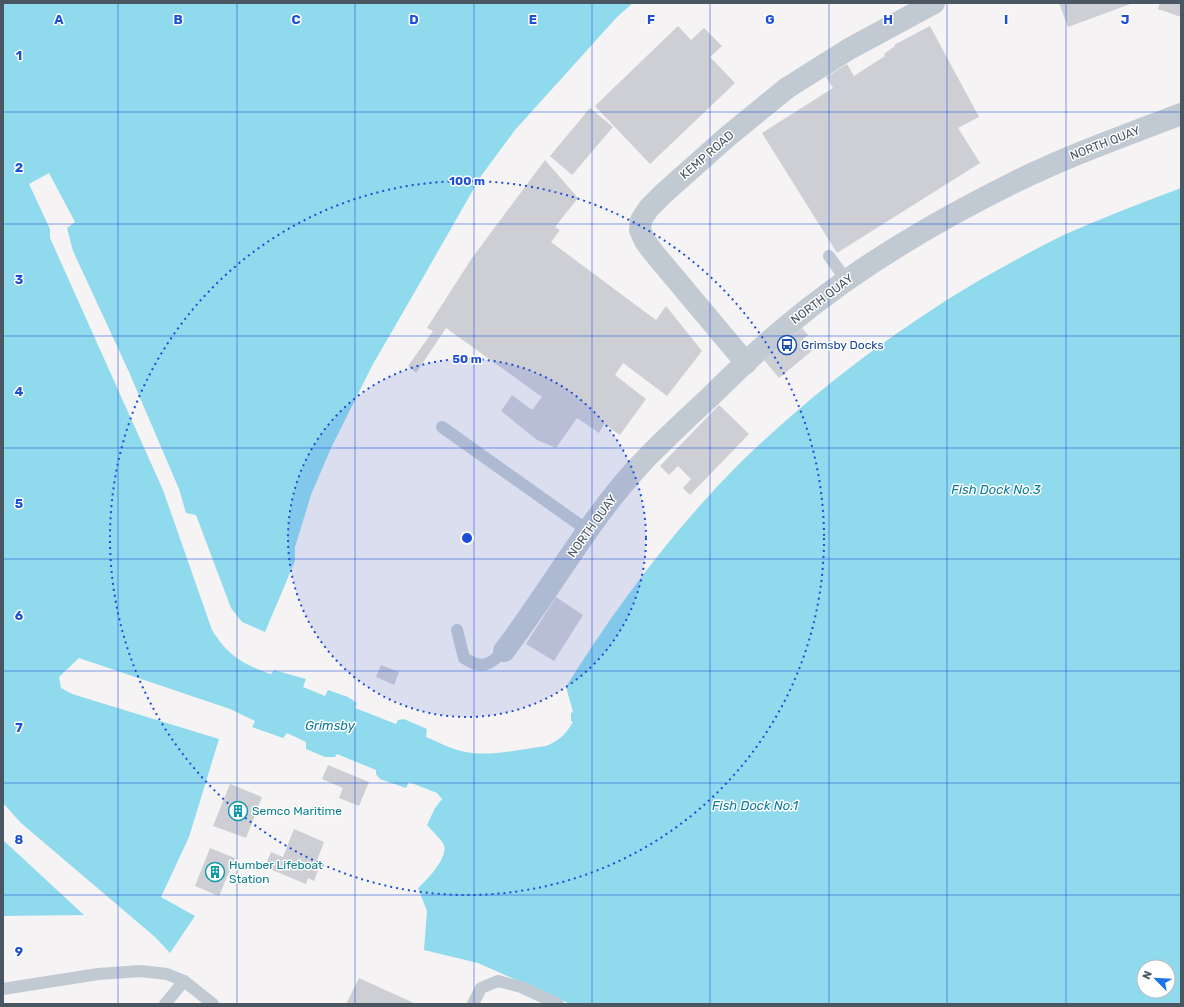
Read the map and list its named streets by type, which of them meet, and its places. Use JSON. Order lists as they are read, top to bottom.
{
  "streets": {
    "street": ["NORTH QUAY", "KEMP ROAD"]
  },
  "crossings": [
    ["NORTH QUAY", "KEMP ROAD"]
  ],
  "water": ["Fish Dock No.3", "Grimsby", "Fish Dock No.1"],
  "places": {
    "bus stop": ["Grimsby Docks"],
    "building": ["Semco Maritime", "Humber Lifeboat Station"]
  },
  "north": "top left",
  "grid": {
    "columns": [
      "A",
      "B",
      "C",
      "D",
      "E",
      "F",
      "G",
      "H",
      "I",
      "J"
    ],
    "rows": [
      "1",
      "2",
      "3",
      "4",
      "5",
      "6",
      "7",
      "8",
      "9"
    ]
  },
  "rings": ["100 m", "50 m"]
}
